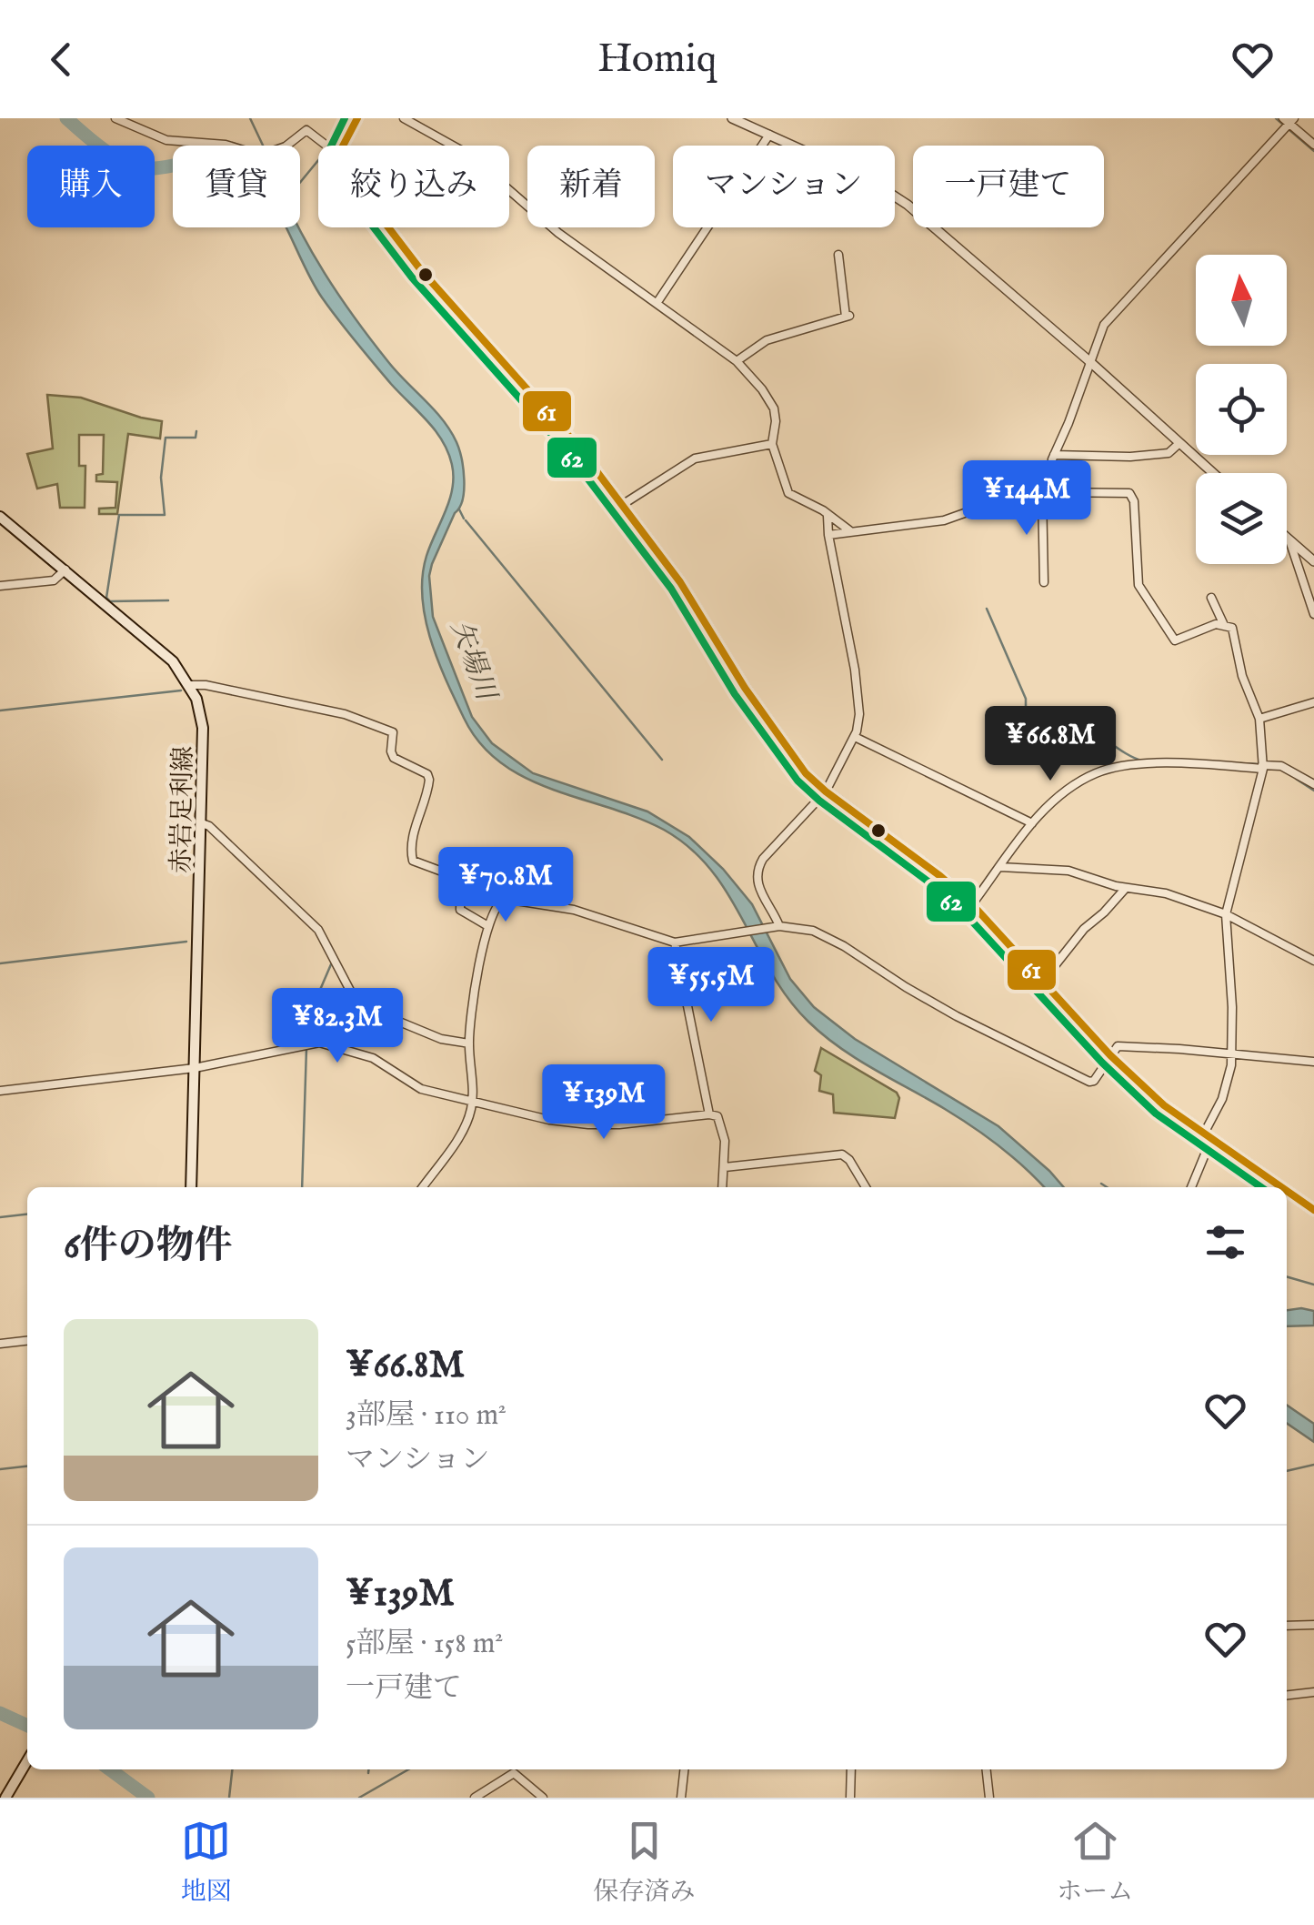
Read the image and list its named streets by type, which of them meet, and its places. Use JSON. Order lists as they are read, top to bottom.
{
  "streets": {
    "main road": ["赤岩足利線"]
  },
  "water": ["矢場川"],
  "lines": ["transit line 61", "transit line 62"],
  "north": "top",
  "page": {
    "header": "Homiq",
    "chip": [
      "購入",
      "賃貸",
      "絞り込み",
      "新着",
      "マンション",
      "一戸建て"
    ],
    "price": [
      "¥144M",
      "¥66.8M",
      "¥70.8M",
      "¥55.5M",
      "¥82.3M",
      "¥139M"
    ],
    "heading": "6件の物件",
    "list": [
      {
        "name": "¥66.8M",
        "note": "3部屋 · 110 m² · マンション"
      },
      {
        "name": "¥139M",
        "note": "5部屋 · 158 m² · 一戸建て"
      }
    ],
    "tabs": ["地図", "保存済み", "ホーム"]
  }
}
